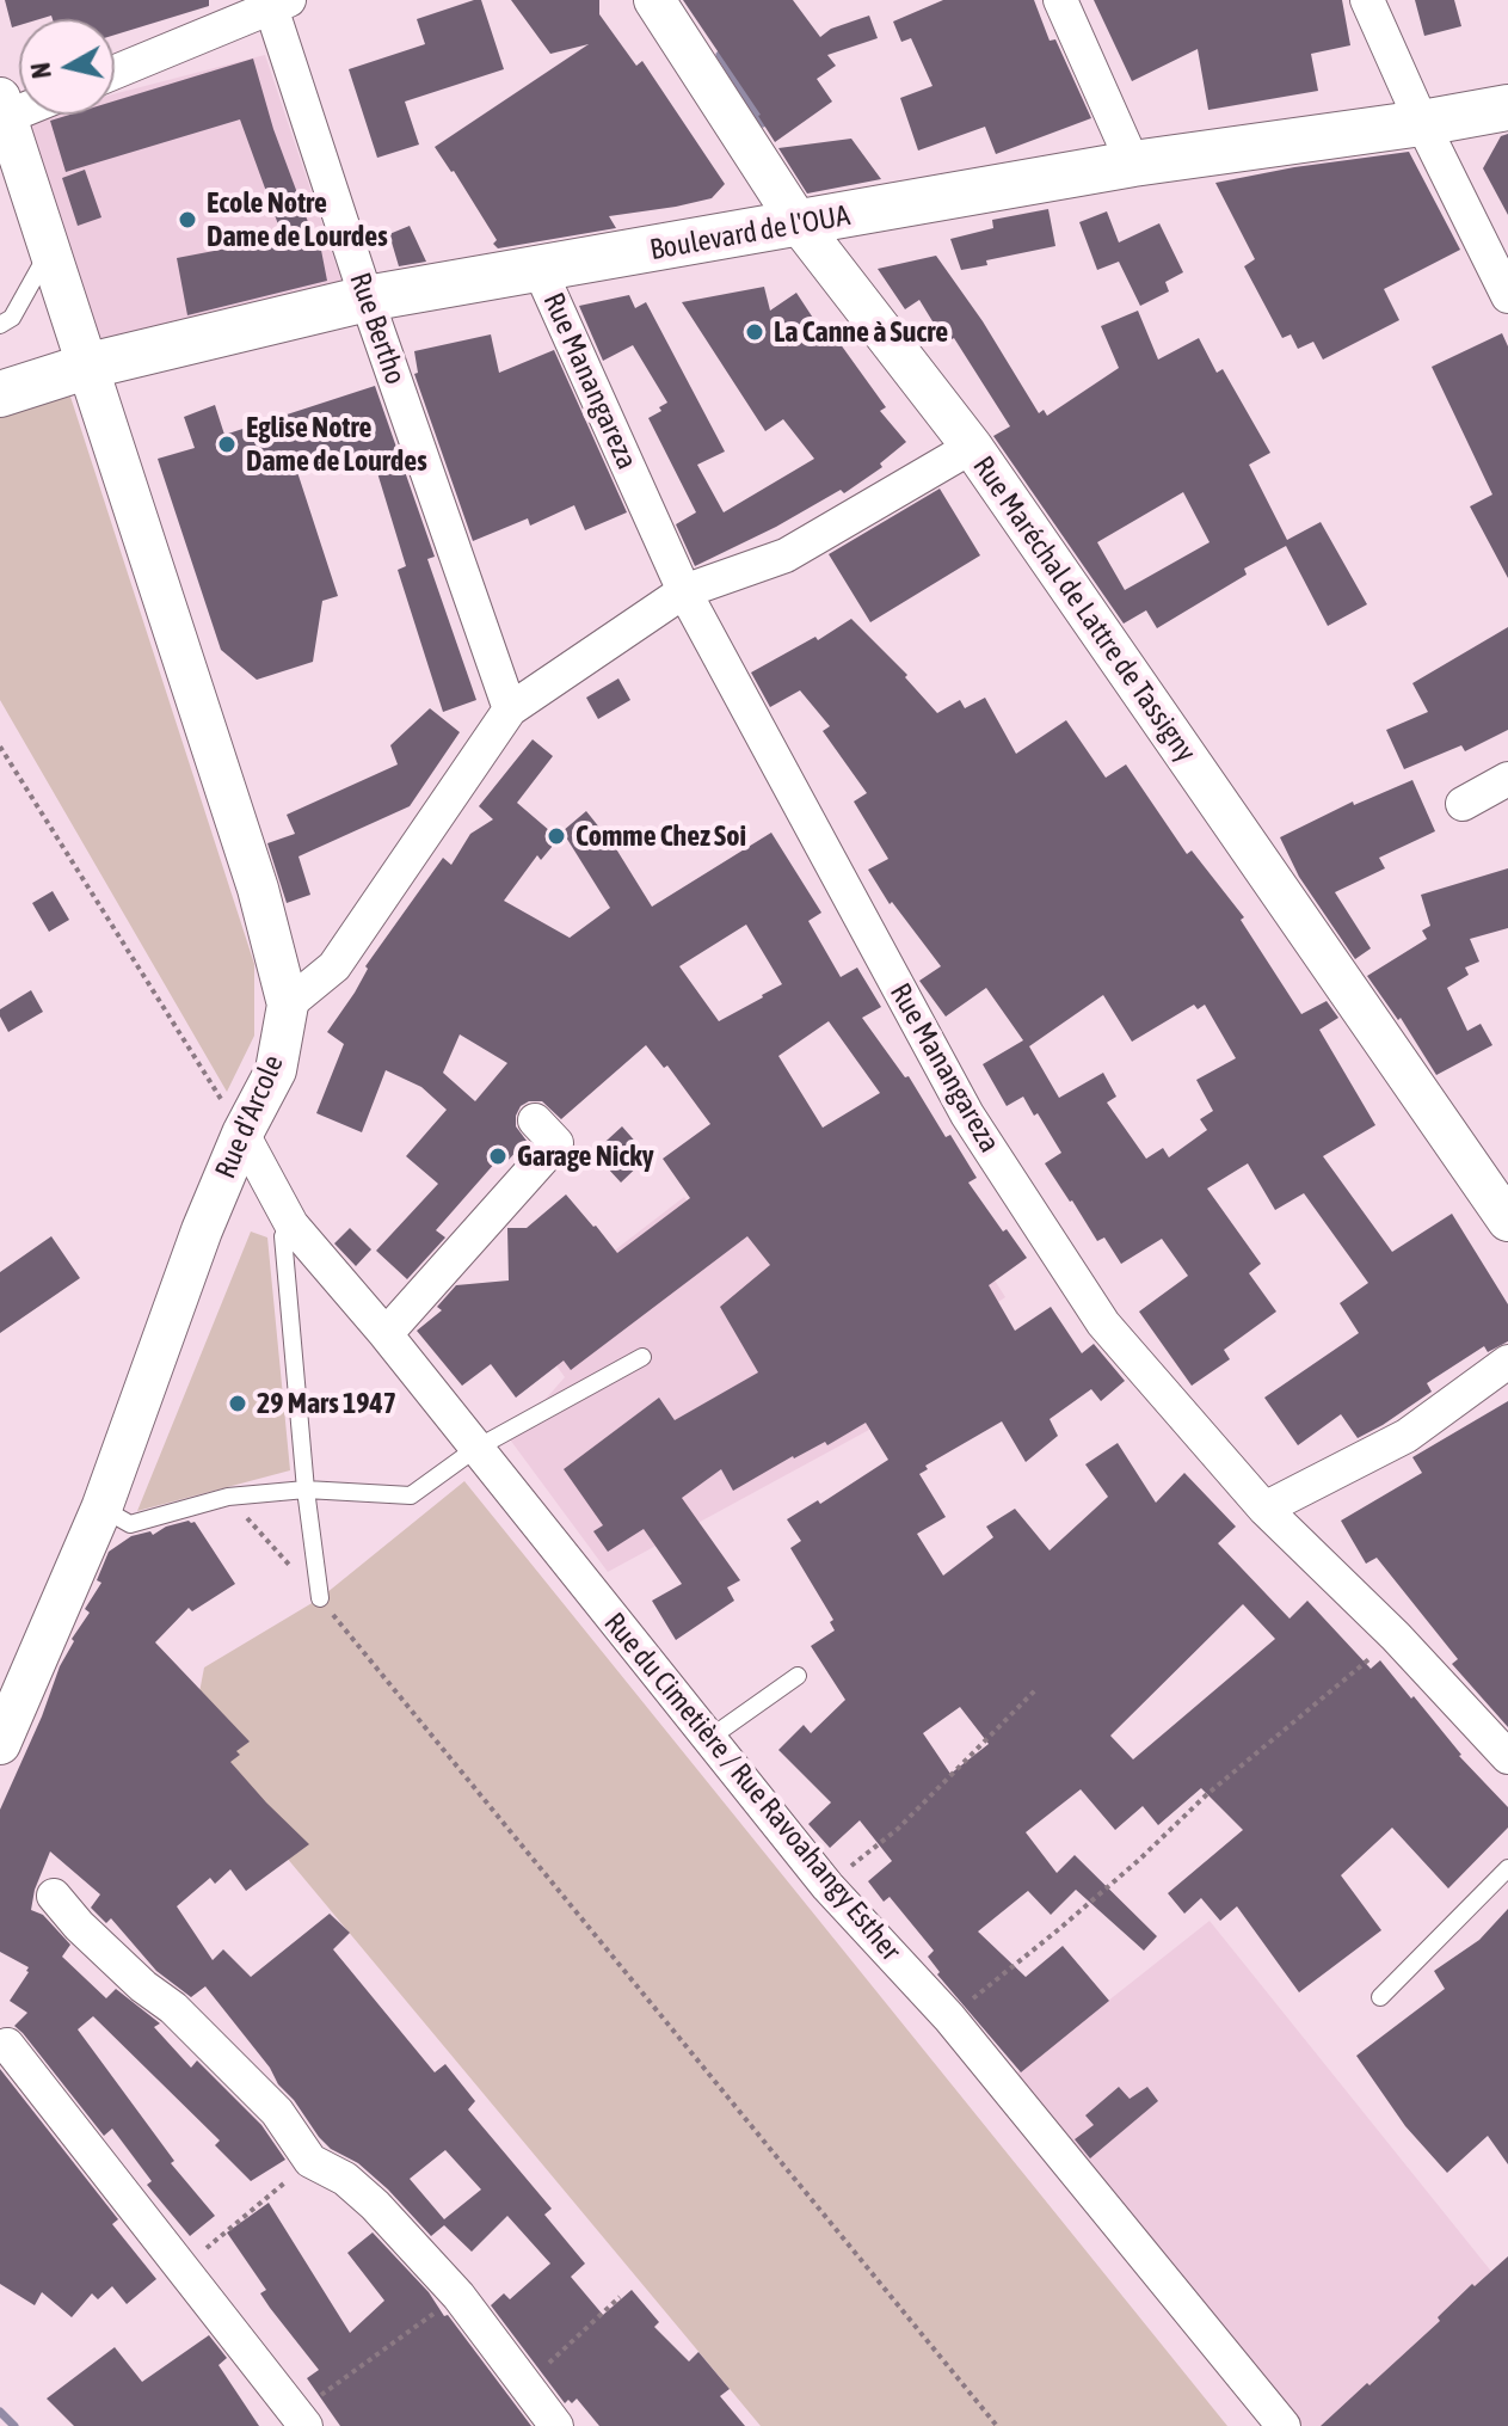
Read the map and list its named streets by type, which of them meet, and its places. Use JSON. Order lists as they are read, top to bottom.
{
  "streets": {
    "main road": ["Boulevard de l'OUA"],
    "street": [
      "Rue Bertho",
      "Rue Manangareza",
      "Rue Maréchal de Lattre de Tassigny",
      "Rue d'Arcole",
      "Rue du Cimetière / Rue Ravoahangy Esther"
    ]
  },
  "crossings": [
    ["Boulevard de l'OUA", "Rue Bertho"],
    ["Boulevard de l'OUA", "Rue Manangareza"],
    ["Boulevard de l'OUA", "Rue Maréchal de Lattre de Tassigny"],
    ["Boulevard de l'OUA", "Rue d'Arcole"],
    ["Rue d'Arcole", "Rue du Cimetière / Rue Ravoahangy Esther"]
  ],
  "places": [
    "Ecole Notre Dame de Lourdes",
    "La Canne à Sucre",
    "Eglise Notre Dame de Lourdes",
    "Comme Chez Soi",
    "Garage Nicky",
    "29 Mars 1947"
  ],
  "north": "left"
}
